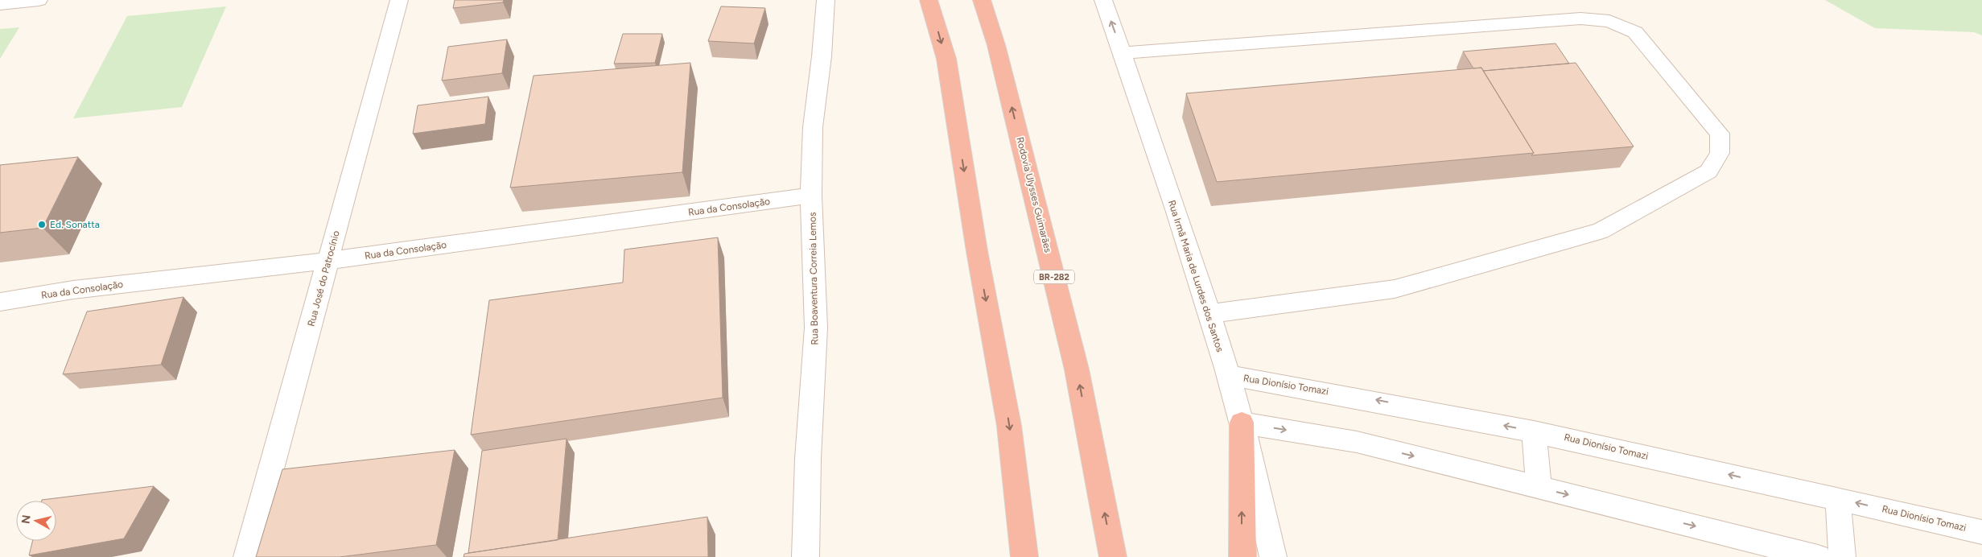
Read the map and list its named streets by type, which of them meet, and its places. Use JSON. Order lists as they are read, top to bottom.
{
  "streets": {
    "highway": ["Rodovia Ulysses Guimarães", "BR-282"],
    "street": [
      "Rua da Consolação",
      "Rua Irmã Maria de Lurdes dos Santos",
      "Rua José do Patrocínio",
      "Rua Boaventura Correia Lemos",
      "Rua Dionísio Tomazi"
    ]
  },
  "crossings": [
    ["Rua da Consolação", "Rua José do Patrocínio"],
    ["Rua da Consolação", "Rua Boaventura Correia Lemos"],
    ["Rua Irmã Maria de Lurdes dos Santos", "Rua Dionísio Tomazi"]
  ],
  "places": ["Ed. Sonatta"],
  "north": "left"
}
